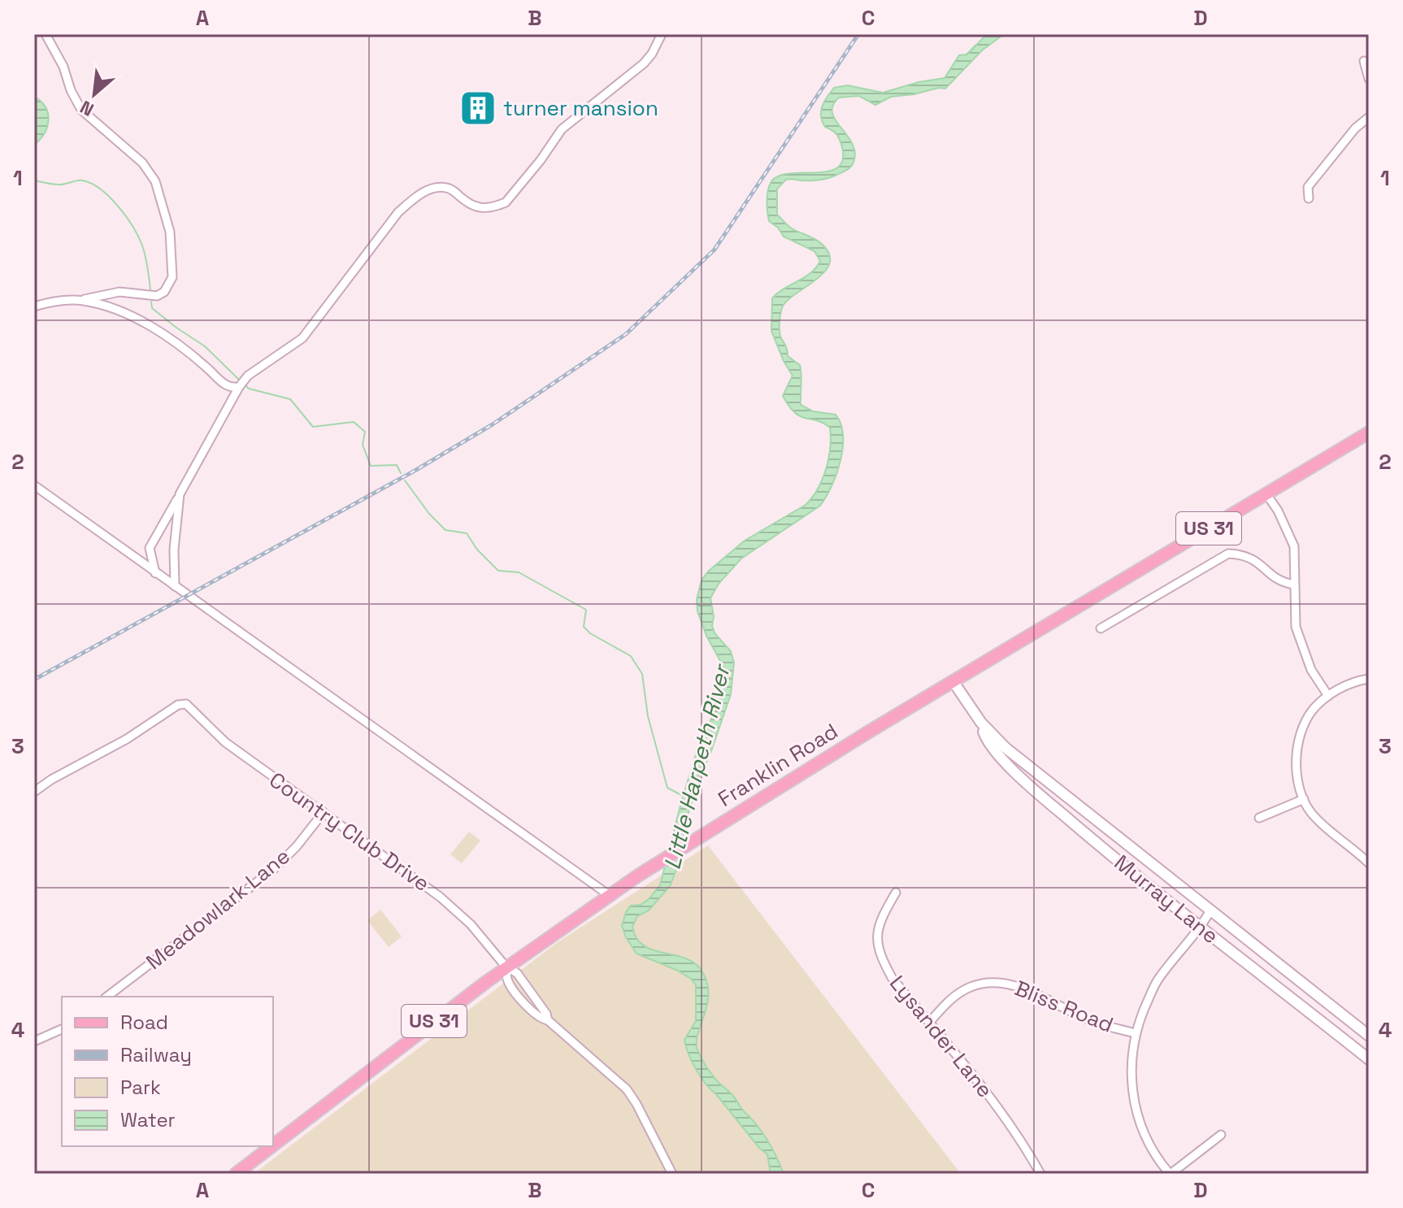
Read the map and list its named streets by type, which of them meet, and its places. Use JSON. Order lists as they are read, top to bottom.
{
  "streets": {
    "main road": ["US 31", "Franklin Road", "Murray Lane"],
    "street": [
      "Country Club Drive",
      "Meadowlark Lane",
      "Bliss Road",
      "Lysander Lane"
    ]
  },
  "crossings": [
    ["Franklin Road", "Country Club Drive"],
    ["Franklin Road", "Murray Lane"],
    ["Country Club Drive", "Meadowlark Lane"],
    ["Bliss Road", "Lysander Lane"]
  ],
  "water": ["Little Harpeth River"],
  "places": {
    "building": ["turner mansion"]
  },
  "legend": [
    "Road",
    "Railway",
    "Park",
    "Water"
  ],
  "north": "bottom left",
  "grid": {
    "columns": [
      "A",
      "B",
      "C",
      "D"
    ],
    "rows": [
      "1",
      "2",
      "3",
      "4"
    ]
  }
}
